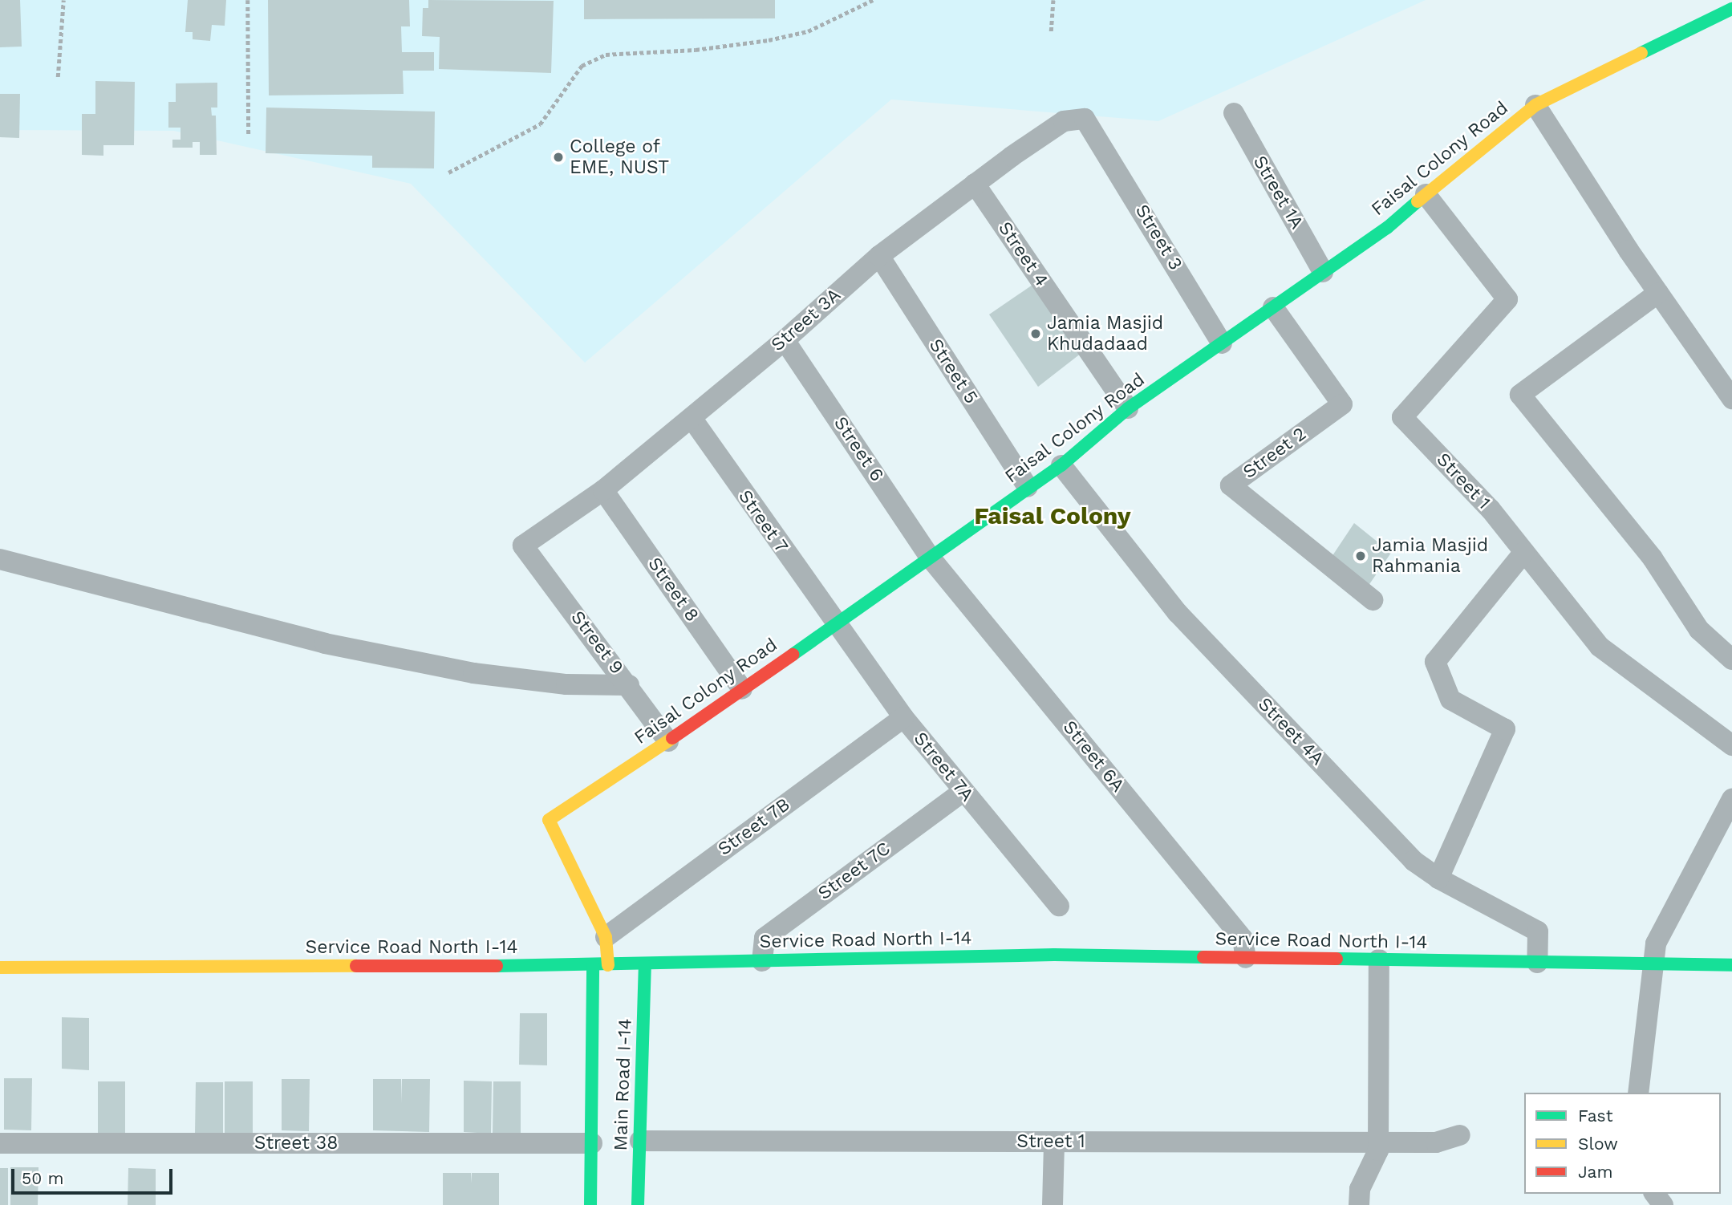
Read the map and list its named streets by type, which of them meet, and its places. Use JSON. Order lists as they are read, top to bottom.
{
  "streets": {
    "main road": ["Faisal Colony Road", "Service Road North I-14", "Main Road I-14"],
    "street": [
      "Street 1A",
      "Street 3",
      "Street 4",
      "Street 3A",
      "Street 5",
      "Street 6",
      "Street 2",
      "Street 1",
      "Street 7",
      "Street 8",
      "Street 9",
      "Street 4A",
      "Street 6A",
      "Street 7A",
      "Street 7B",
      "Street 7C",
      "Street 38"
    ]
  },
  "crossings": [
    ["Faisal Colony Road", "Street 1A"],
    ["Faisal Colony Road", "Street 3"],
    ["Faisal Colony Road", "Street 4"],
    ["Faisal Colony Road", "Street 5"],
    ["Faisal Colony Road", "Street 6"],
    ["Faisal Colony Road", "Street 2"],
    ["Faisal Colony Road", "Street 1"],
    ["Faisal Colony Road", "Street 7"],
    ["Faisal Colony Road", "Street 8"],
    ["Faisal Colony Road", "Street 9"],
    ["Faisal Colony Road", "Street 4A"],
    ["Faisal Colony Road", "Street 6A"],
    ["Faisal Colony Road", "Street 7A"],
    ["Faisal Colony Road", "Street 7B"],
    ["Faisal Colony Road", "Service Road North I-14"],
    ["Street 3", "Street 3A"],
    ["Street 4", "Street 3A"],
    ["Street 3A", "Street 5"],
    ["Street 3A", "Street 6"],
    ["Street 3A", "Street 7"],
    ["Street 3A", "Street 8"],
    ["Street 3A", "Street 9"],
    ["Street 6", "Street 6A"],
    ["Street 1", "Main Road I-14"],
    ["Street 7", "Street 7A"],
    ["Street 4A", "Service Road North I-14"],
    ["Street 6A", "Service Road North I-14"],
    ["Street 7A", "Street 7B"],
    ["Street 7A", "Street 7C"],
    ["Street 7C", "Service Road North I-14"],
    ["Service Road North I-14", "Main Road I-14"],
    ["Main Road I-14", "Street 38"]
  ],
  "districts": ["Faisal Colony"],
  "places": ["College of EME, NUST", "Jamia Masjid Khudadaad", "Jamia Masjid Rahmania"],
  "legend": ["Fast", "Slow", "Jam"],
  "scale_bar": "50 m"
}
